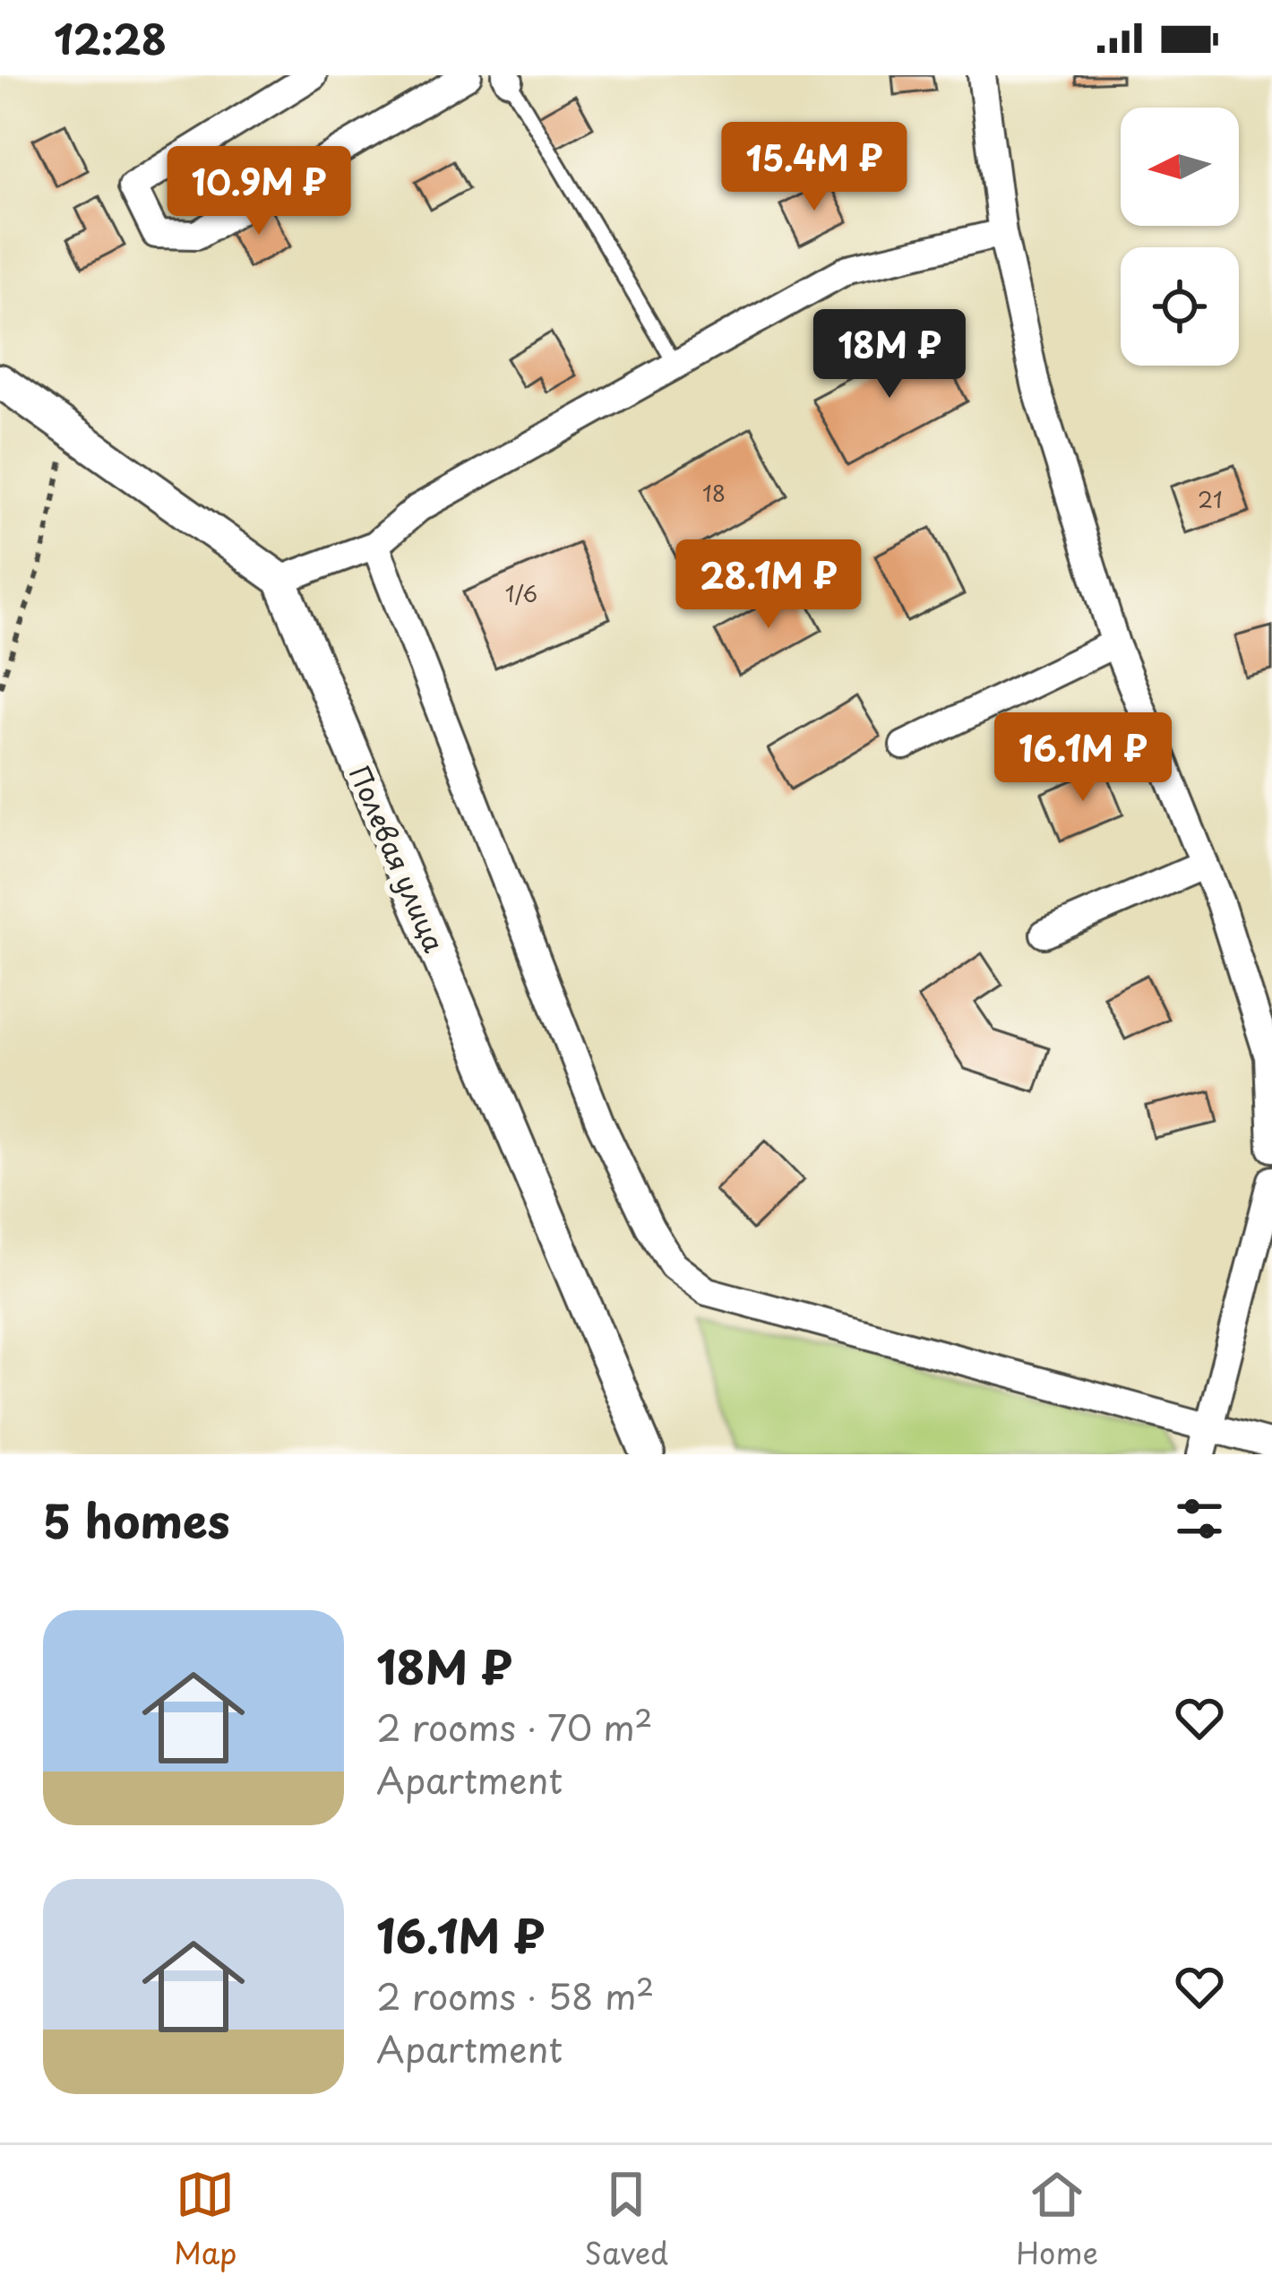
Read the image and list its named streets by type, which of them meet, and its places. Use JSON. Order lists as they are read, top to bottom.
{
  "streets": {
    "street": ["Полевая улица"]
  },
  "house_numbers": ["18", "21", "1/6"],
  "north": "left",
  "page": {
    "status": "12:28",
    "price": [
      "15.4M ₽",
      "10.9M ₽",
      "18M ₽",
      "28.1M ₽",
      "16.1M ₽"
    ],
    "heading": "5 homes",
    "list": [
      {
        "name": "18M ₽",
        "note": "2 rooms · 70 m² · Apartment"
      },
      {
        "name": "16.1M ₽",
        "note": "2 rooms · 58 m² · Apartment"
      }
    ],
    "tabs": ["Map", "Saved", "Home"]
  }
}
